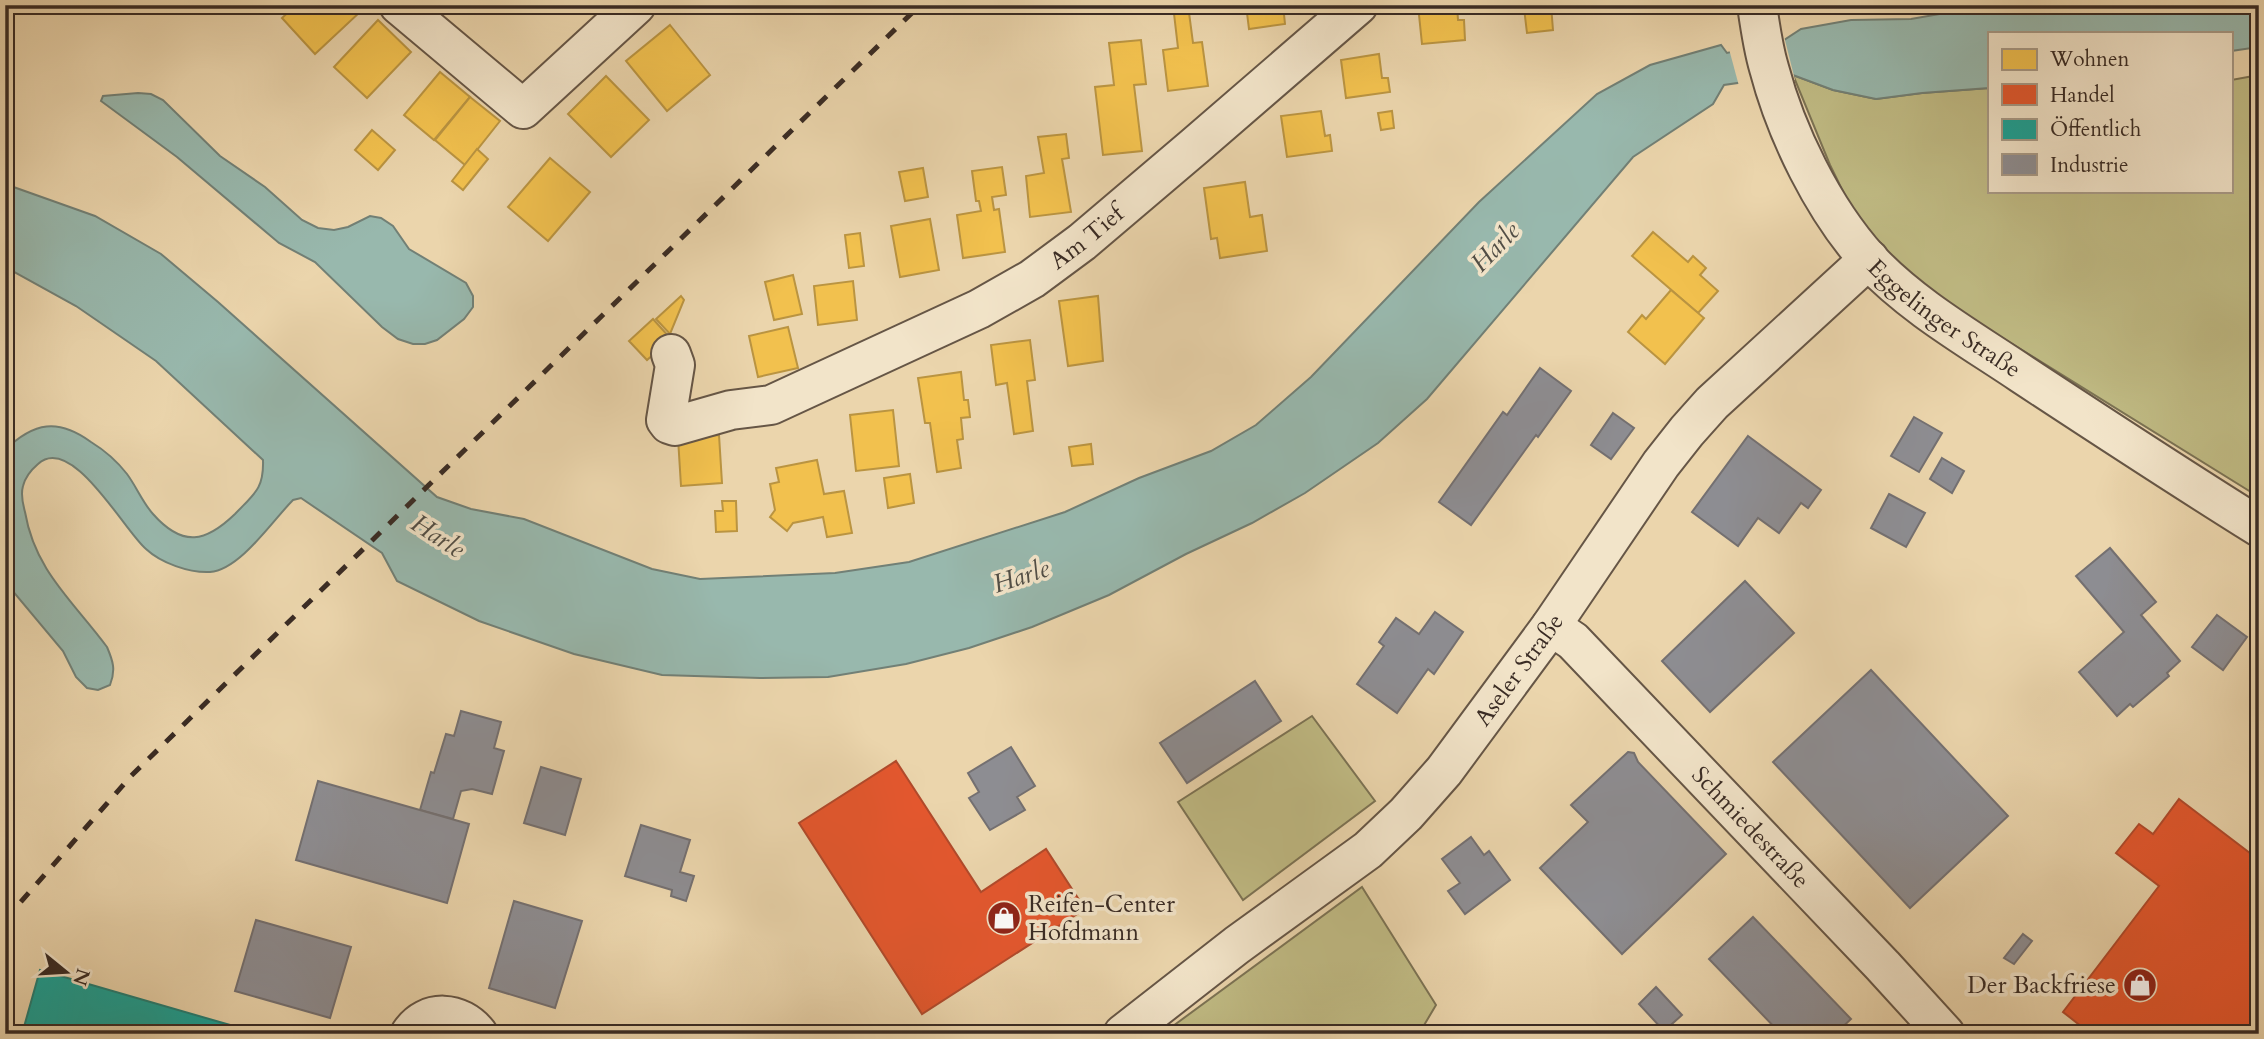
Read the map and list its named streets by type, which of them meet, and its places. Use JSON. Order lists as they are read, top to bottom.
{
  "streets": {
    "street": [
      "Am Tief",
      "Eggelinger Straße",
      "Aseler Straße",
      "Schmiedestraße"
    ]
  },
  "crossings": [
    ["Eggelinger Straße", "Aseler Straße"],
    ["Aseler Straße", "Schmiedestraße"]
  ],
  "water": ["Harle"],
  "places": {
    "shop": ["Reifen-Center Hofdmann", "Der Backfriese"]
  },
  "legend": [
    "Wohnen",
    "Handel",
    "Öffentlich",
    "Industrie"
  ],
  "north": "right"
}
